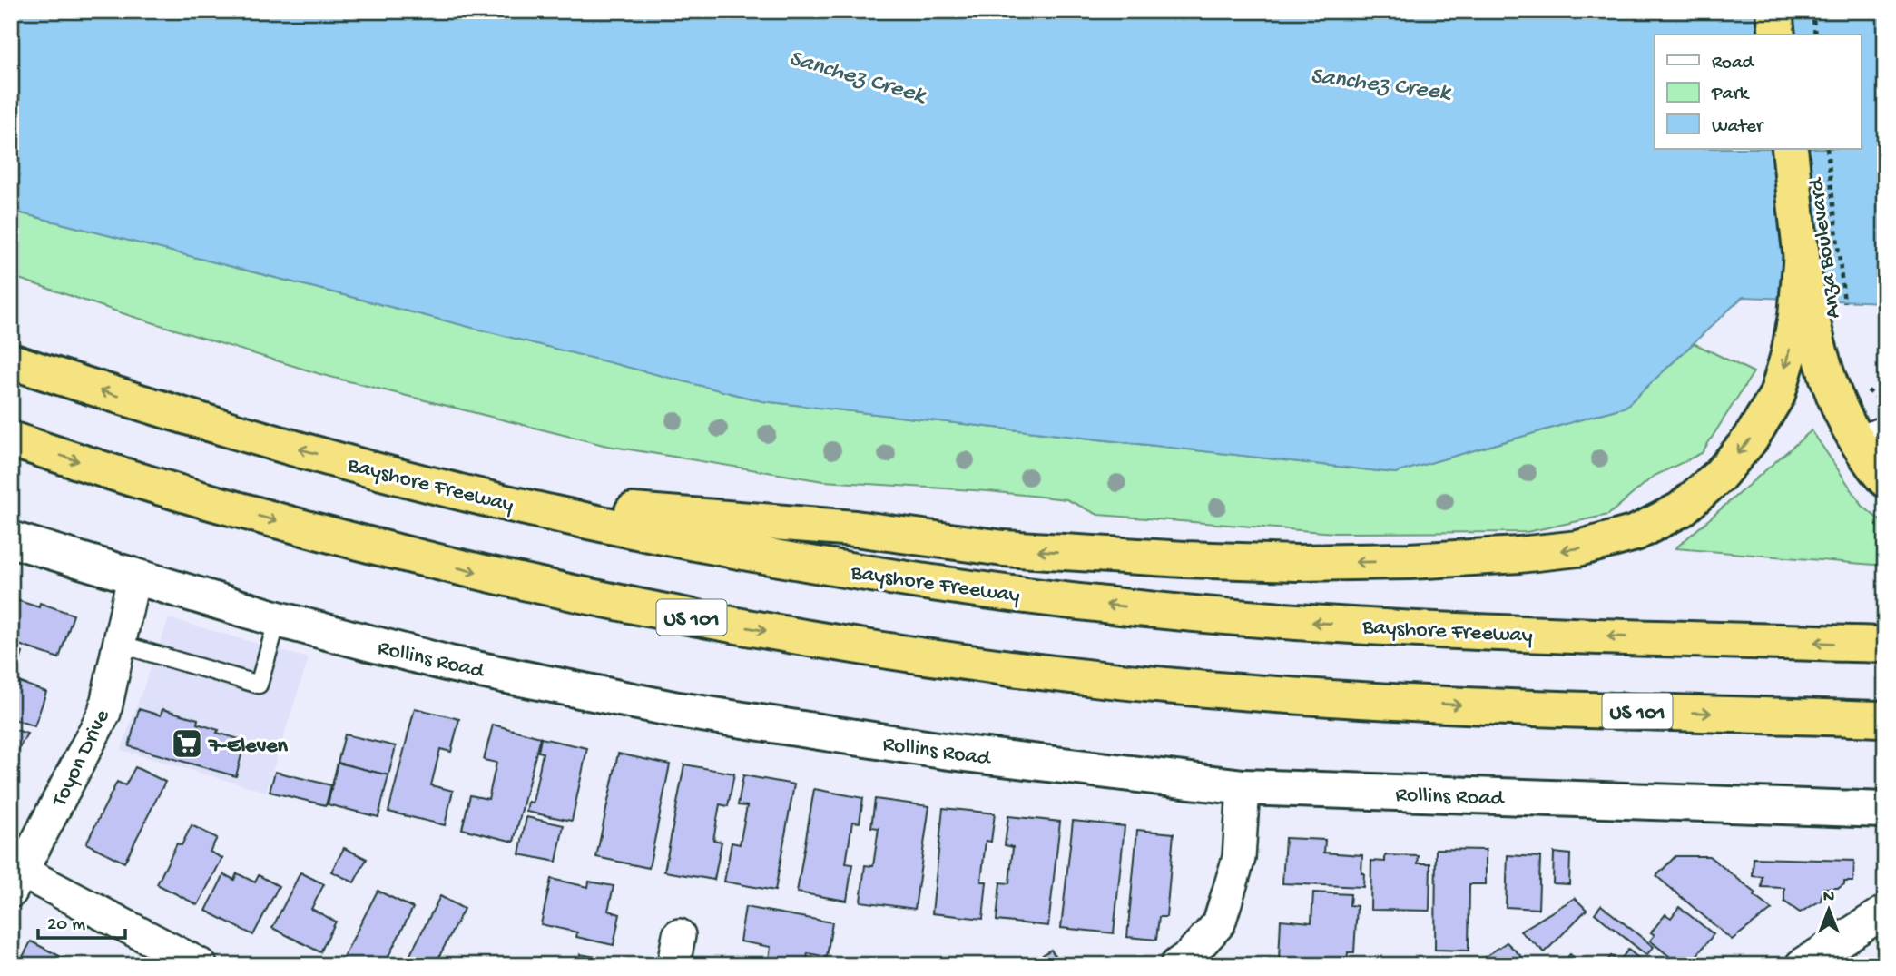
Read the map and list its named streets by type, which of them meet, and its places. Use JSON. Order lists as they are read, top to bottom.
{
  "streets": {
    "highway": ["Bayshore Freeway", "US 101"],
    "street": ["Rollins Road", "Toyon Drive"],
    "path": ["Anza Boulevard"]
  },
  "crossings": [
    ["Rollins Road", "Toyon Drive"]
  ],
  "water": ["Sanchez Creek"],
  "places": {
    "supermarket": ["7-Eleven"]
  },
  "legend": ["Road", "Park", "Water"],
  "scale_bar": "20 m",
  "north": "top"
}
